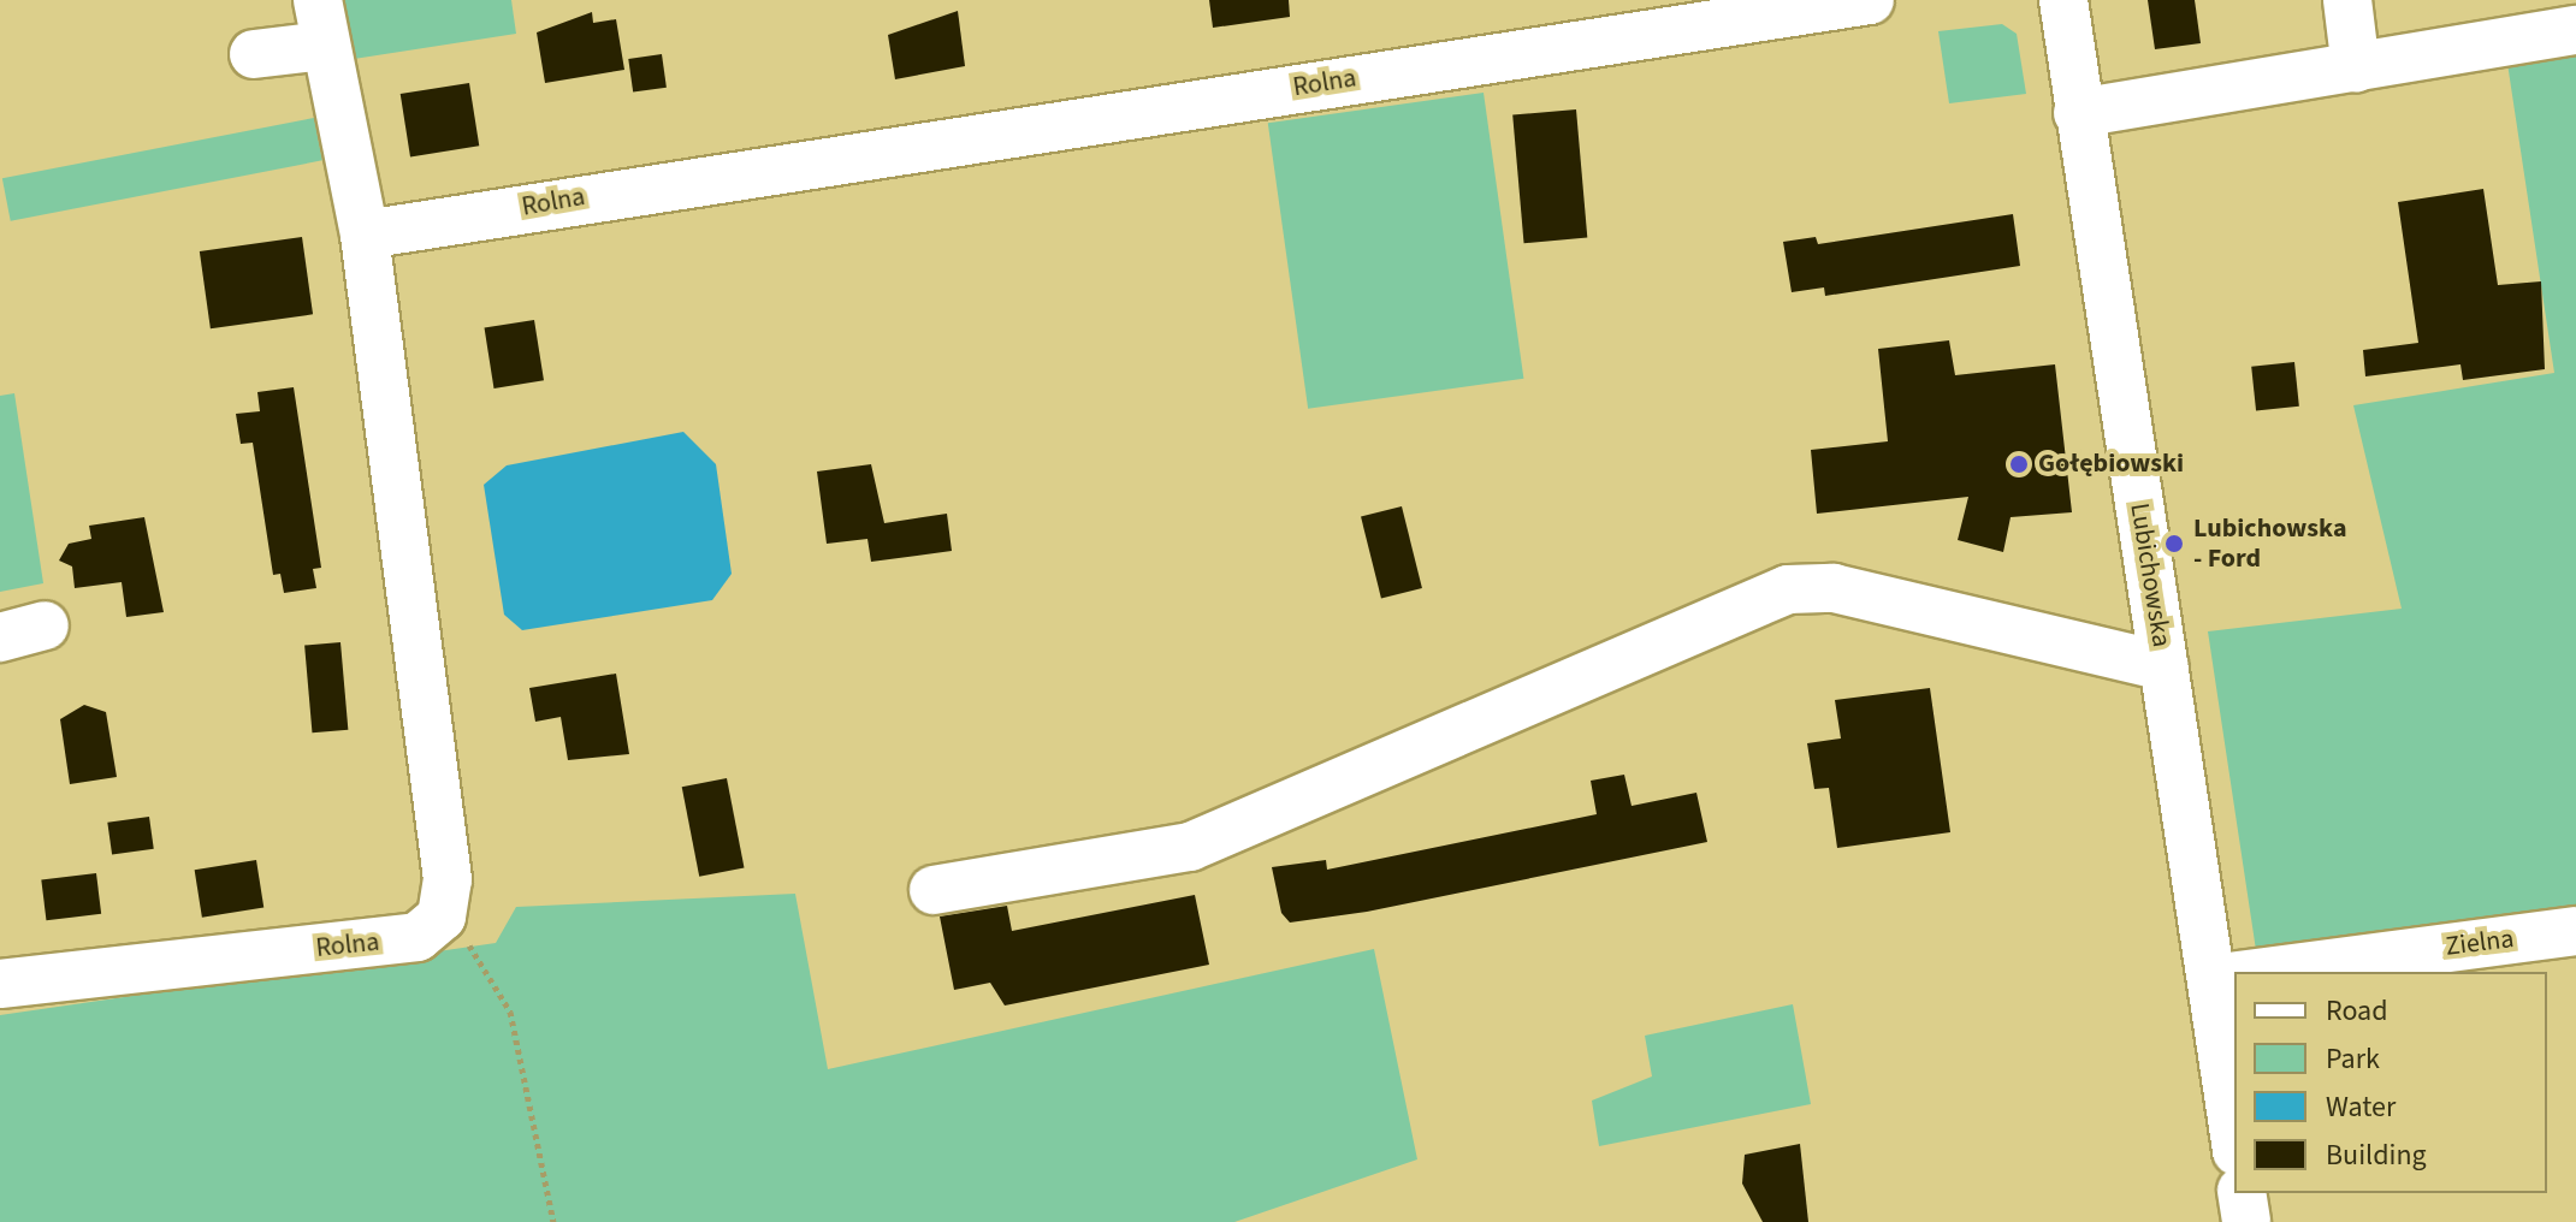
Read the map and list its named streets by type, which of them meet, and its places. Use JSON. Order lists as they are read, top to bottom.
{
  "streets": {
    "street": ["Rolna", "Lubichowska", "Zielna"]
  },
  "crossings": [
    ["Lubichowska", "Zielna"]
  ],
  "places": ["Gołębiowski", "Lubichowska - Ford"],
  "legend": [
    "Road",
    "Park",
    "Water",
    "Building"
  ]
}
